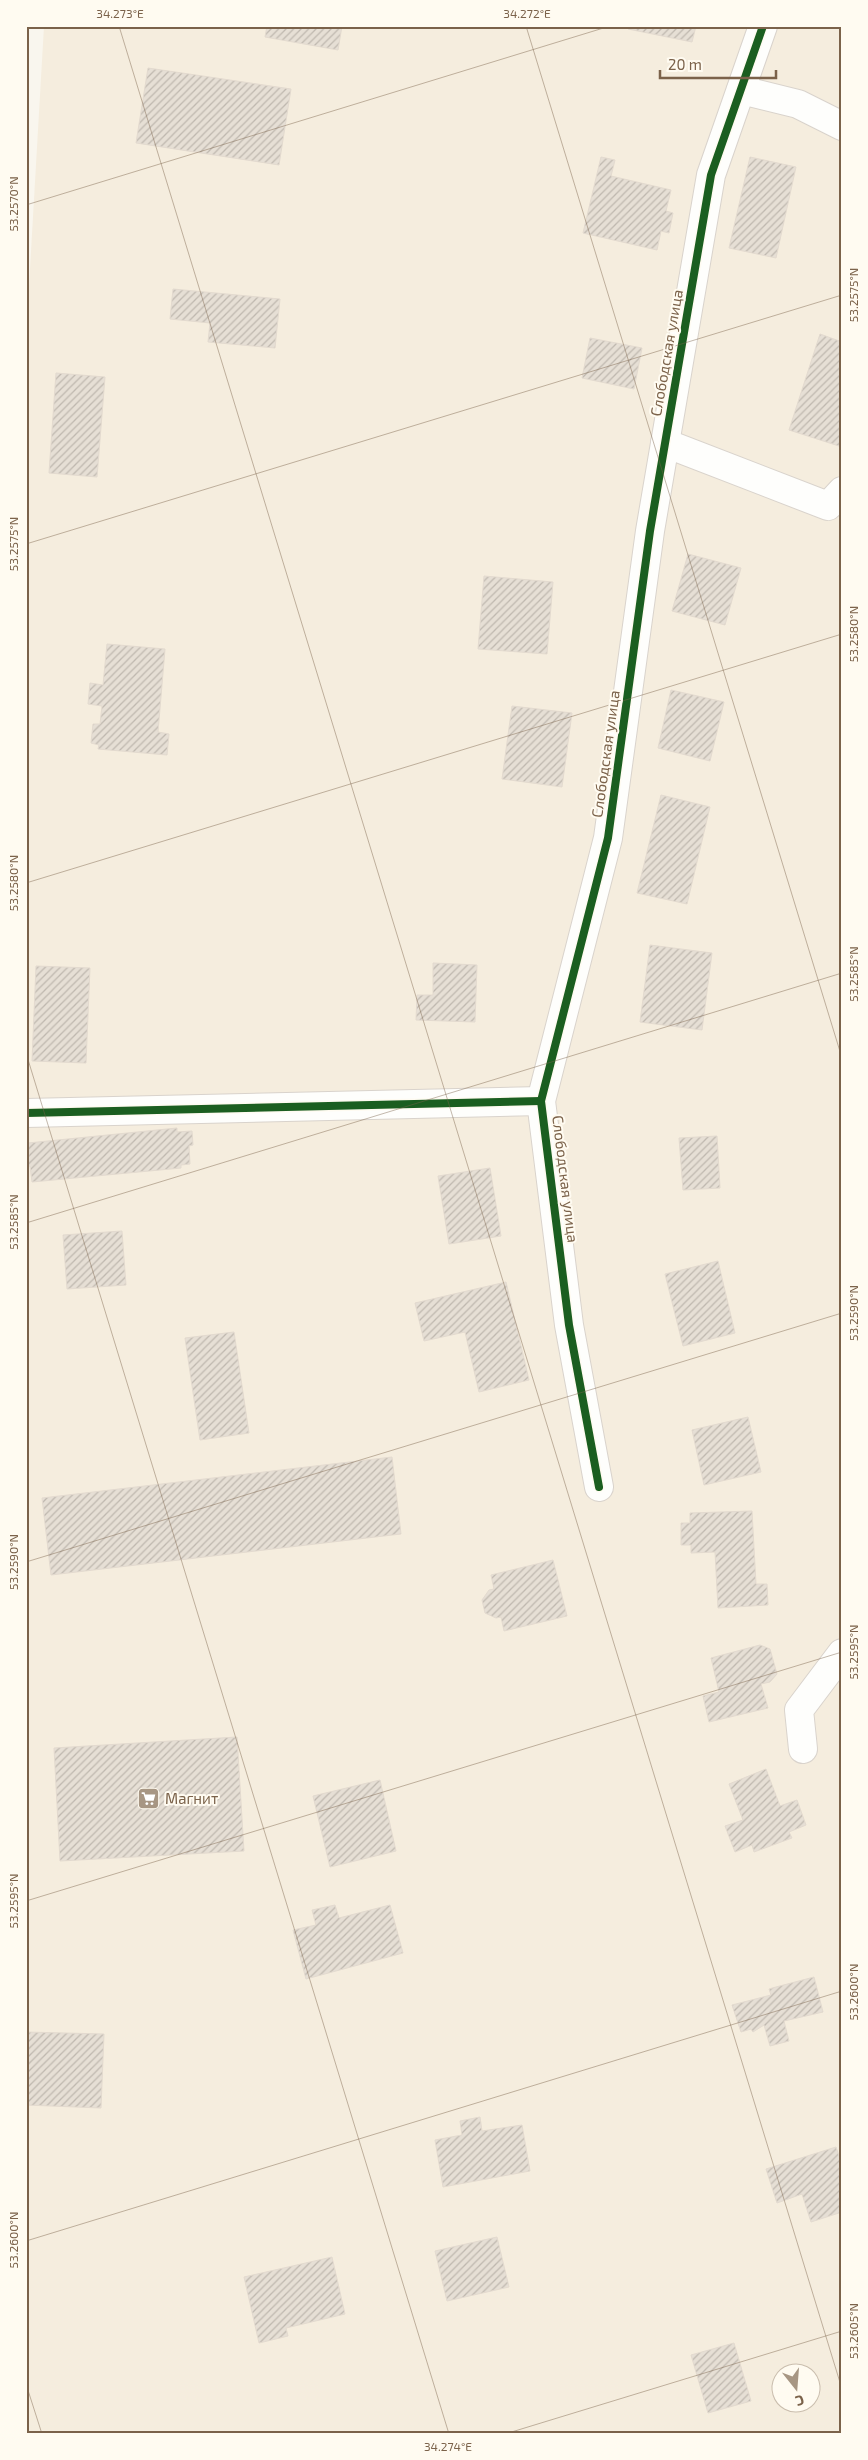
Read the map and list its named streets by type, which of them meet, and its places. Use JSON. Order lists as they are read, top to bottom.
{
  "streets": {
    "street": ["Слободская улица"]
  },
  "places": {
    "supermarket": ["Магнит"]
  },
  "scale_bar": "20 m",
  "north": "bottom",
  "coordinates": [
    "34.273°E",
    "34.272°E",
    "53.2570°N",
    "53.2575°N",
    "53.2580°N",
    "53.2585°N",
    "53.2590°N",
    "53.2595°N",
    "53.2600°N",
    "53.2605°N",
    "34.274°E"
  ]
}
